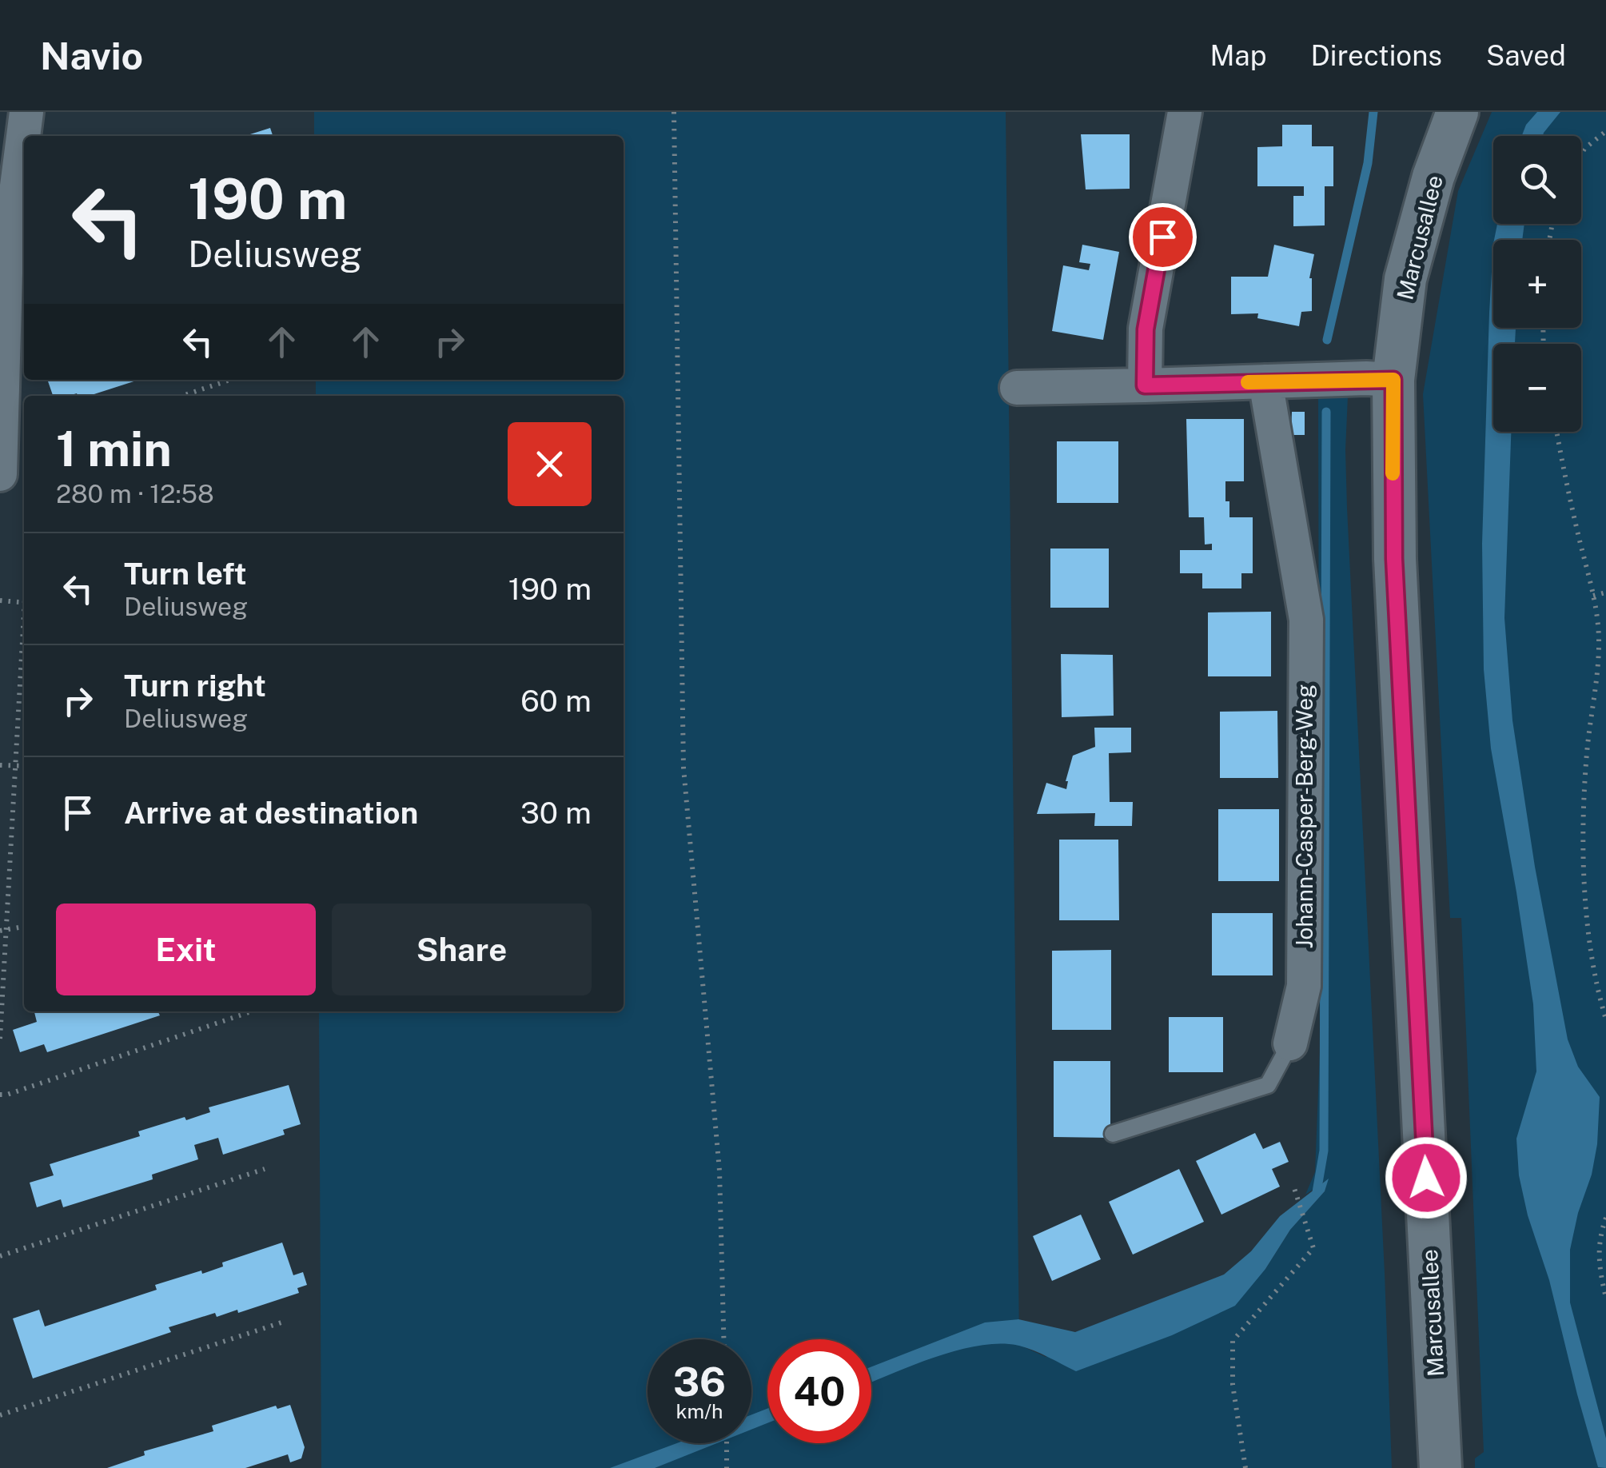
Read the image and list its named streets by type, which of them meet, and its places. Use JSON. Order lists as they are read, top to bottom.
{
  "streets": {
    "street": ["Marcusallee", "Johann-Casper-Berg-Weg"]
  },
  "page": {
    "header": "Navio",
    "nav": ["Map", "Directions", "Saved"],
    "map_buttons": ["+", "−"],
    "turn": ["190 m", "Deliusweg"],
    "heading": ["1 min", "280 m · 12:58"],
    "list": [
      {
        "name": "Turn left",
        "note": "Deliusweg",
        "value": "190 m"
      },
      {
        "name": "Turn right",
        "note": "Deliusweg",
        "value": "60 m"
      },
      {
        "name": "Arrive at destination",
        "value": "30 m"
      }
    ],
    "buttons": ["Exit", "Share"],
    "speed": "36 km/h",
    "limit": "40"
  }
}
